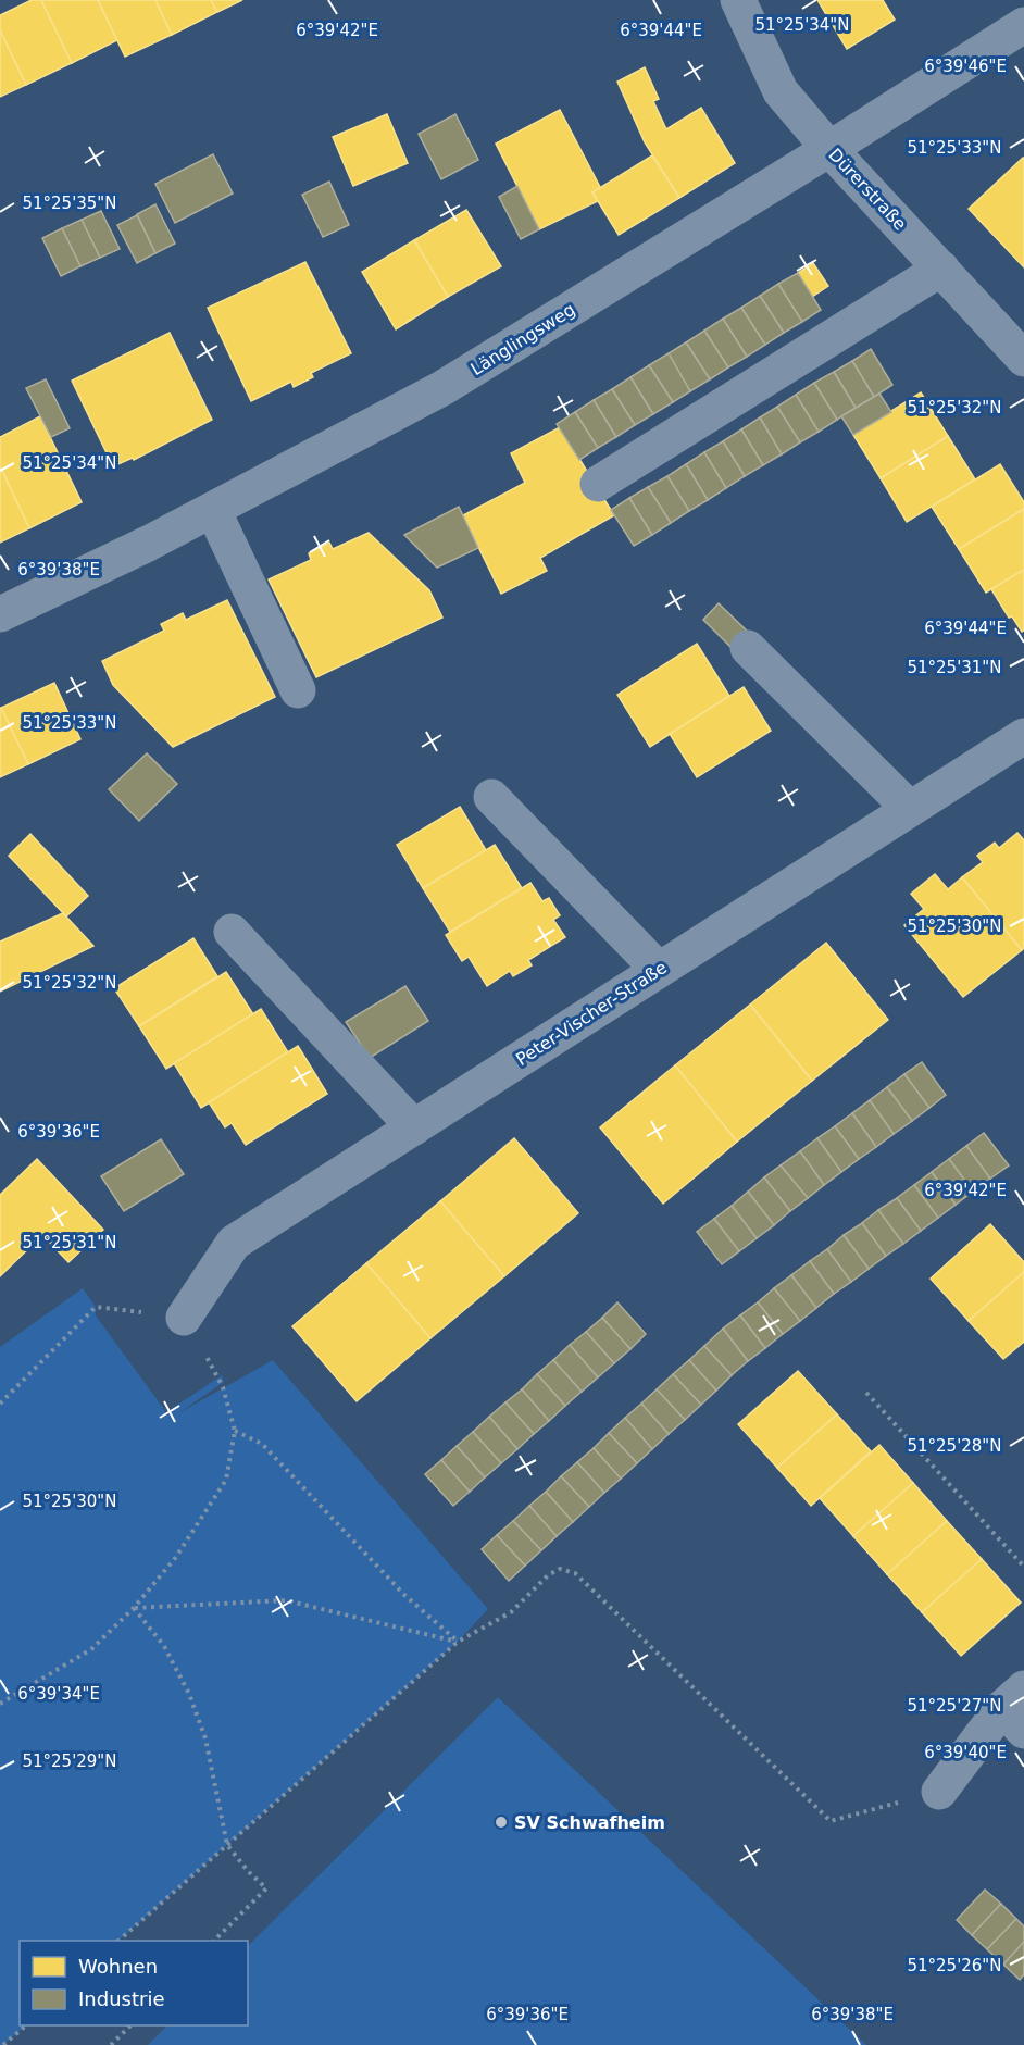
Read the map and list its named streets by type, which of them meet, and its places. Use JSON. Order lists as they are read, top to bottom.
{
  "streets": {
    "street": ["Dürerstraße", "Länglingsweg", "Peter-Vischer-Straße"]
  },
  "crossings": [
    ["Dürerstraße", "Länglingsweg"]
  ],
  "places": ["SV Schwafheim"],
  "legend": ["Wohnen", "Industrie"],
  "coordinates": [
    "51°25'34\"N",
    "6°39'42\"E",
    "6°39'44\"E",
    "6°39'46\"E",
    "51°25'33\"N",
    "51°25'35\"N",
    "51°25'32\"N",
    "6°39'38\"E",
    "51°25'31\"N",
    "51°25'30\"N",
    "6°39'36\"E",
    "51°25'28\"N",
    "6°39'34\"E",
    "51°25'27\"N",
    "6°39'40\"E",
    "51°25'29\"N",
    "51°25'26\"N"
  ]
}
